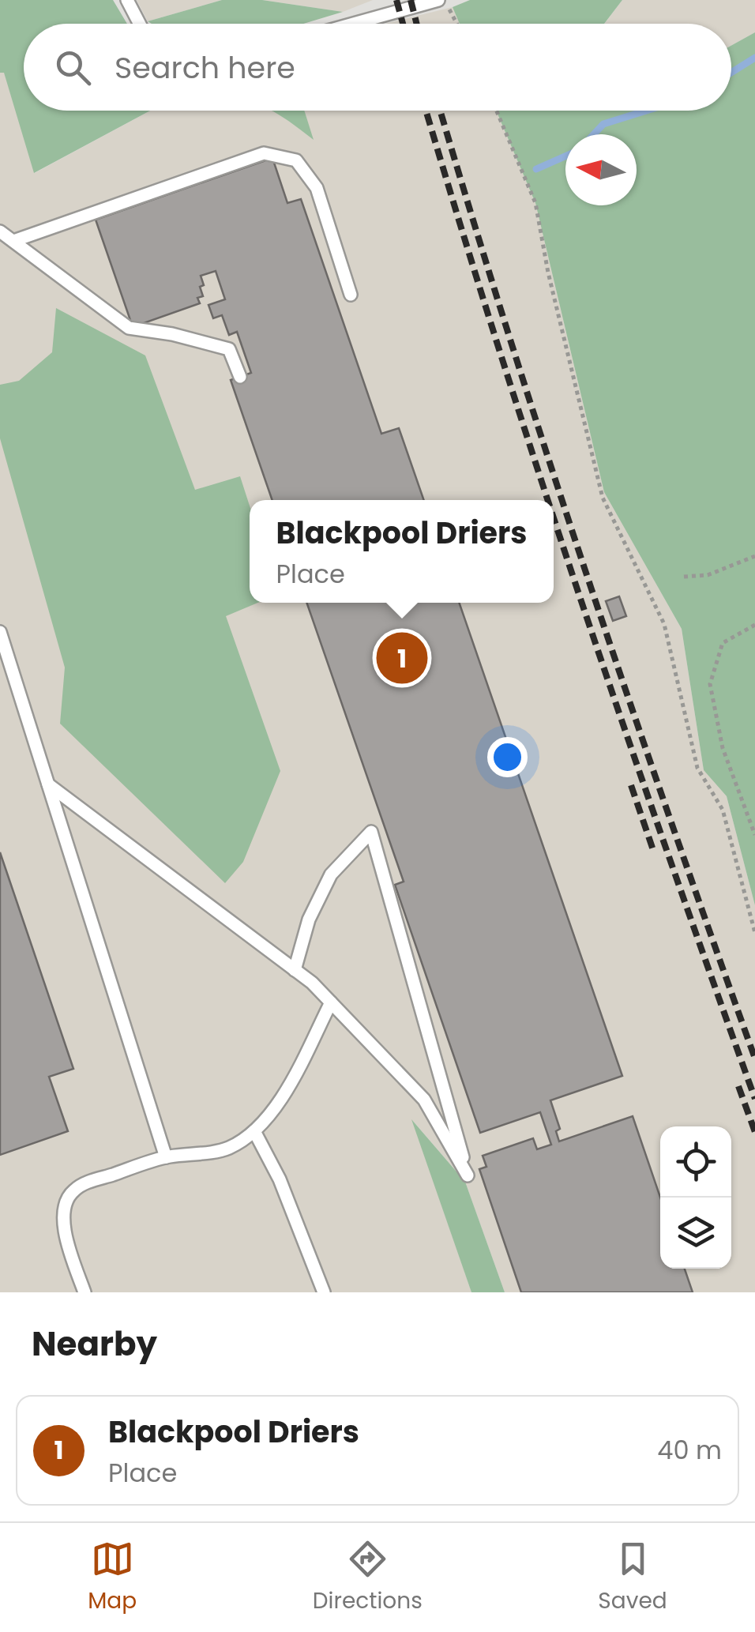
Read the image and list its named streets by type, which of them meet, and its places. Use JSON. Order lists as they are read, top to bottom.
{
  "north": "left",
  "page": {
    "search": "Search here",
    "popup": ["Blackpool Driers", "Place"],
    "pins": "1",
    "heading": "Nearby",
    "list": [
      {
        "mark": "1",
        "name": "Blackpool Driers",
        "note": "Place",
        "value": "40 m"
      }
    ],
    "nav": ["Map", "Directions", "Saved"]
  }
}
